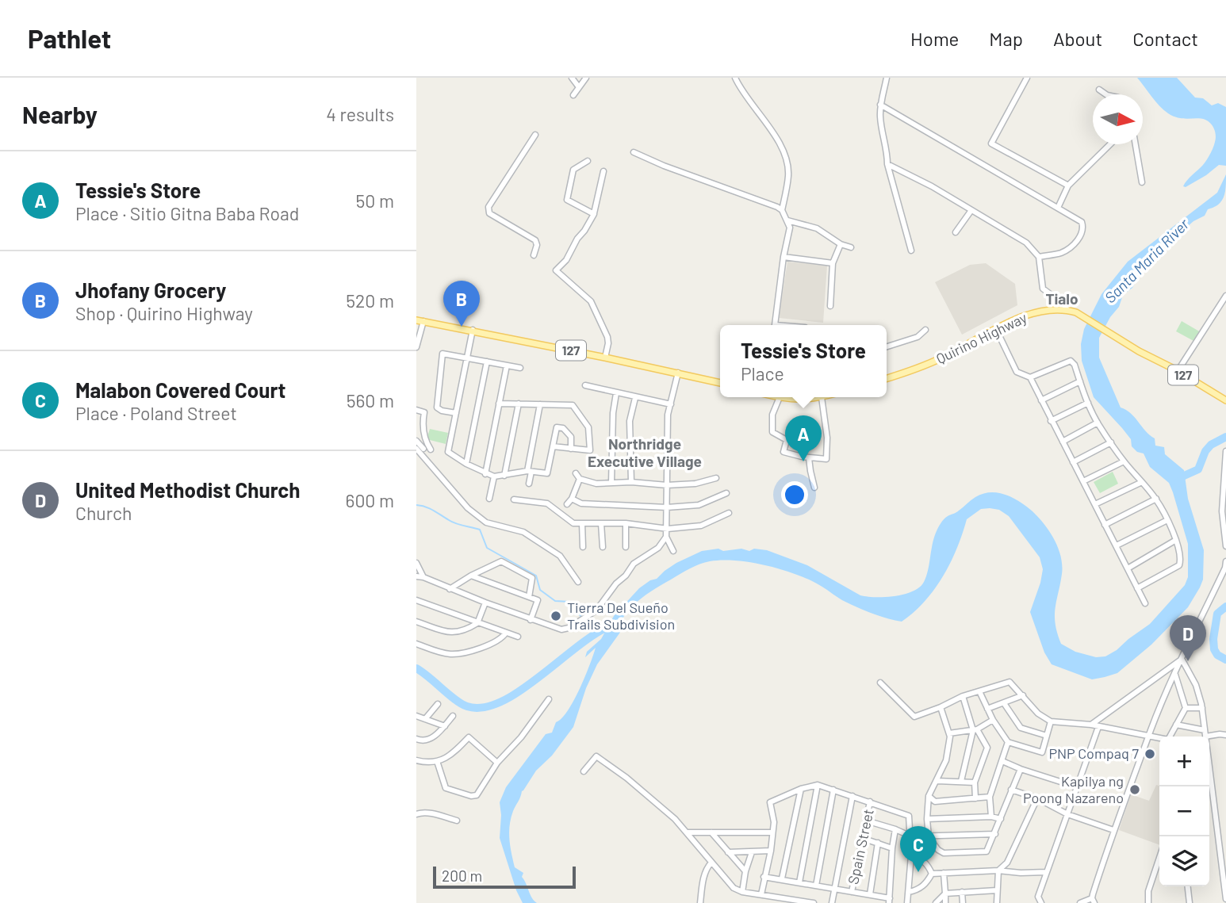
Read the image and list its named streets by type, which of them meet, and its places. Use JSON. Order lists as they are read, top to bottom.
{
  "streets": {
    "main road": ["Quirino Highway", "127"],
    "street": ["Spain Street"]
  },
  "districts": ["Tialo", "Northridge Executive Village"],
  "water": ["Santa Maria River"],
  "places": ["Tierra Del Sueño Trails Subdivision", "PNP Compaq 7", "Kapilya ng Poong Nazareno"],
  "scale_bar": "200 m",
  "north": "right",
  "page": {
    "header": "Pathlet",
    "nav": [
      "Home",
      "Map",
      "About",
      "Contact"
    ],
    "heading": ["Nearby", "4 results"],
    "list": [
      {
        "mark": "A",
        "name": "Tessie's Store",
        "note": "Place · Sitio Gitna Baba Road",
        "value": "50 m"
      },
      {
        "mark": "B",
        "name": "Jhofany Grocery",
        "note": "Shop · Quirino Highway",
        "value": "520 m"
      },
      {
        "mark": "C",
        "name": "Malabon Covered Court",
        "note": "Place · Poland Street",
        "value": "560 m"
      },
      {
        "mark": "D",
        "name": "United Methodist Church",
        "note": "Church",
        "value": "600 m"
      }
    ],
    "pins": [
      "B",
      "A",
      "D",
      "C"
    ],
    "popup": ["Tessie's Store", "Place"],
    "map_buttons": ["+", "−"],
    "scale": "200 m"
  }
}
